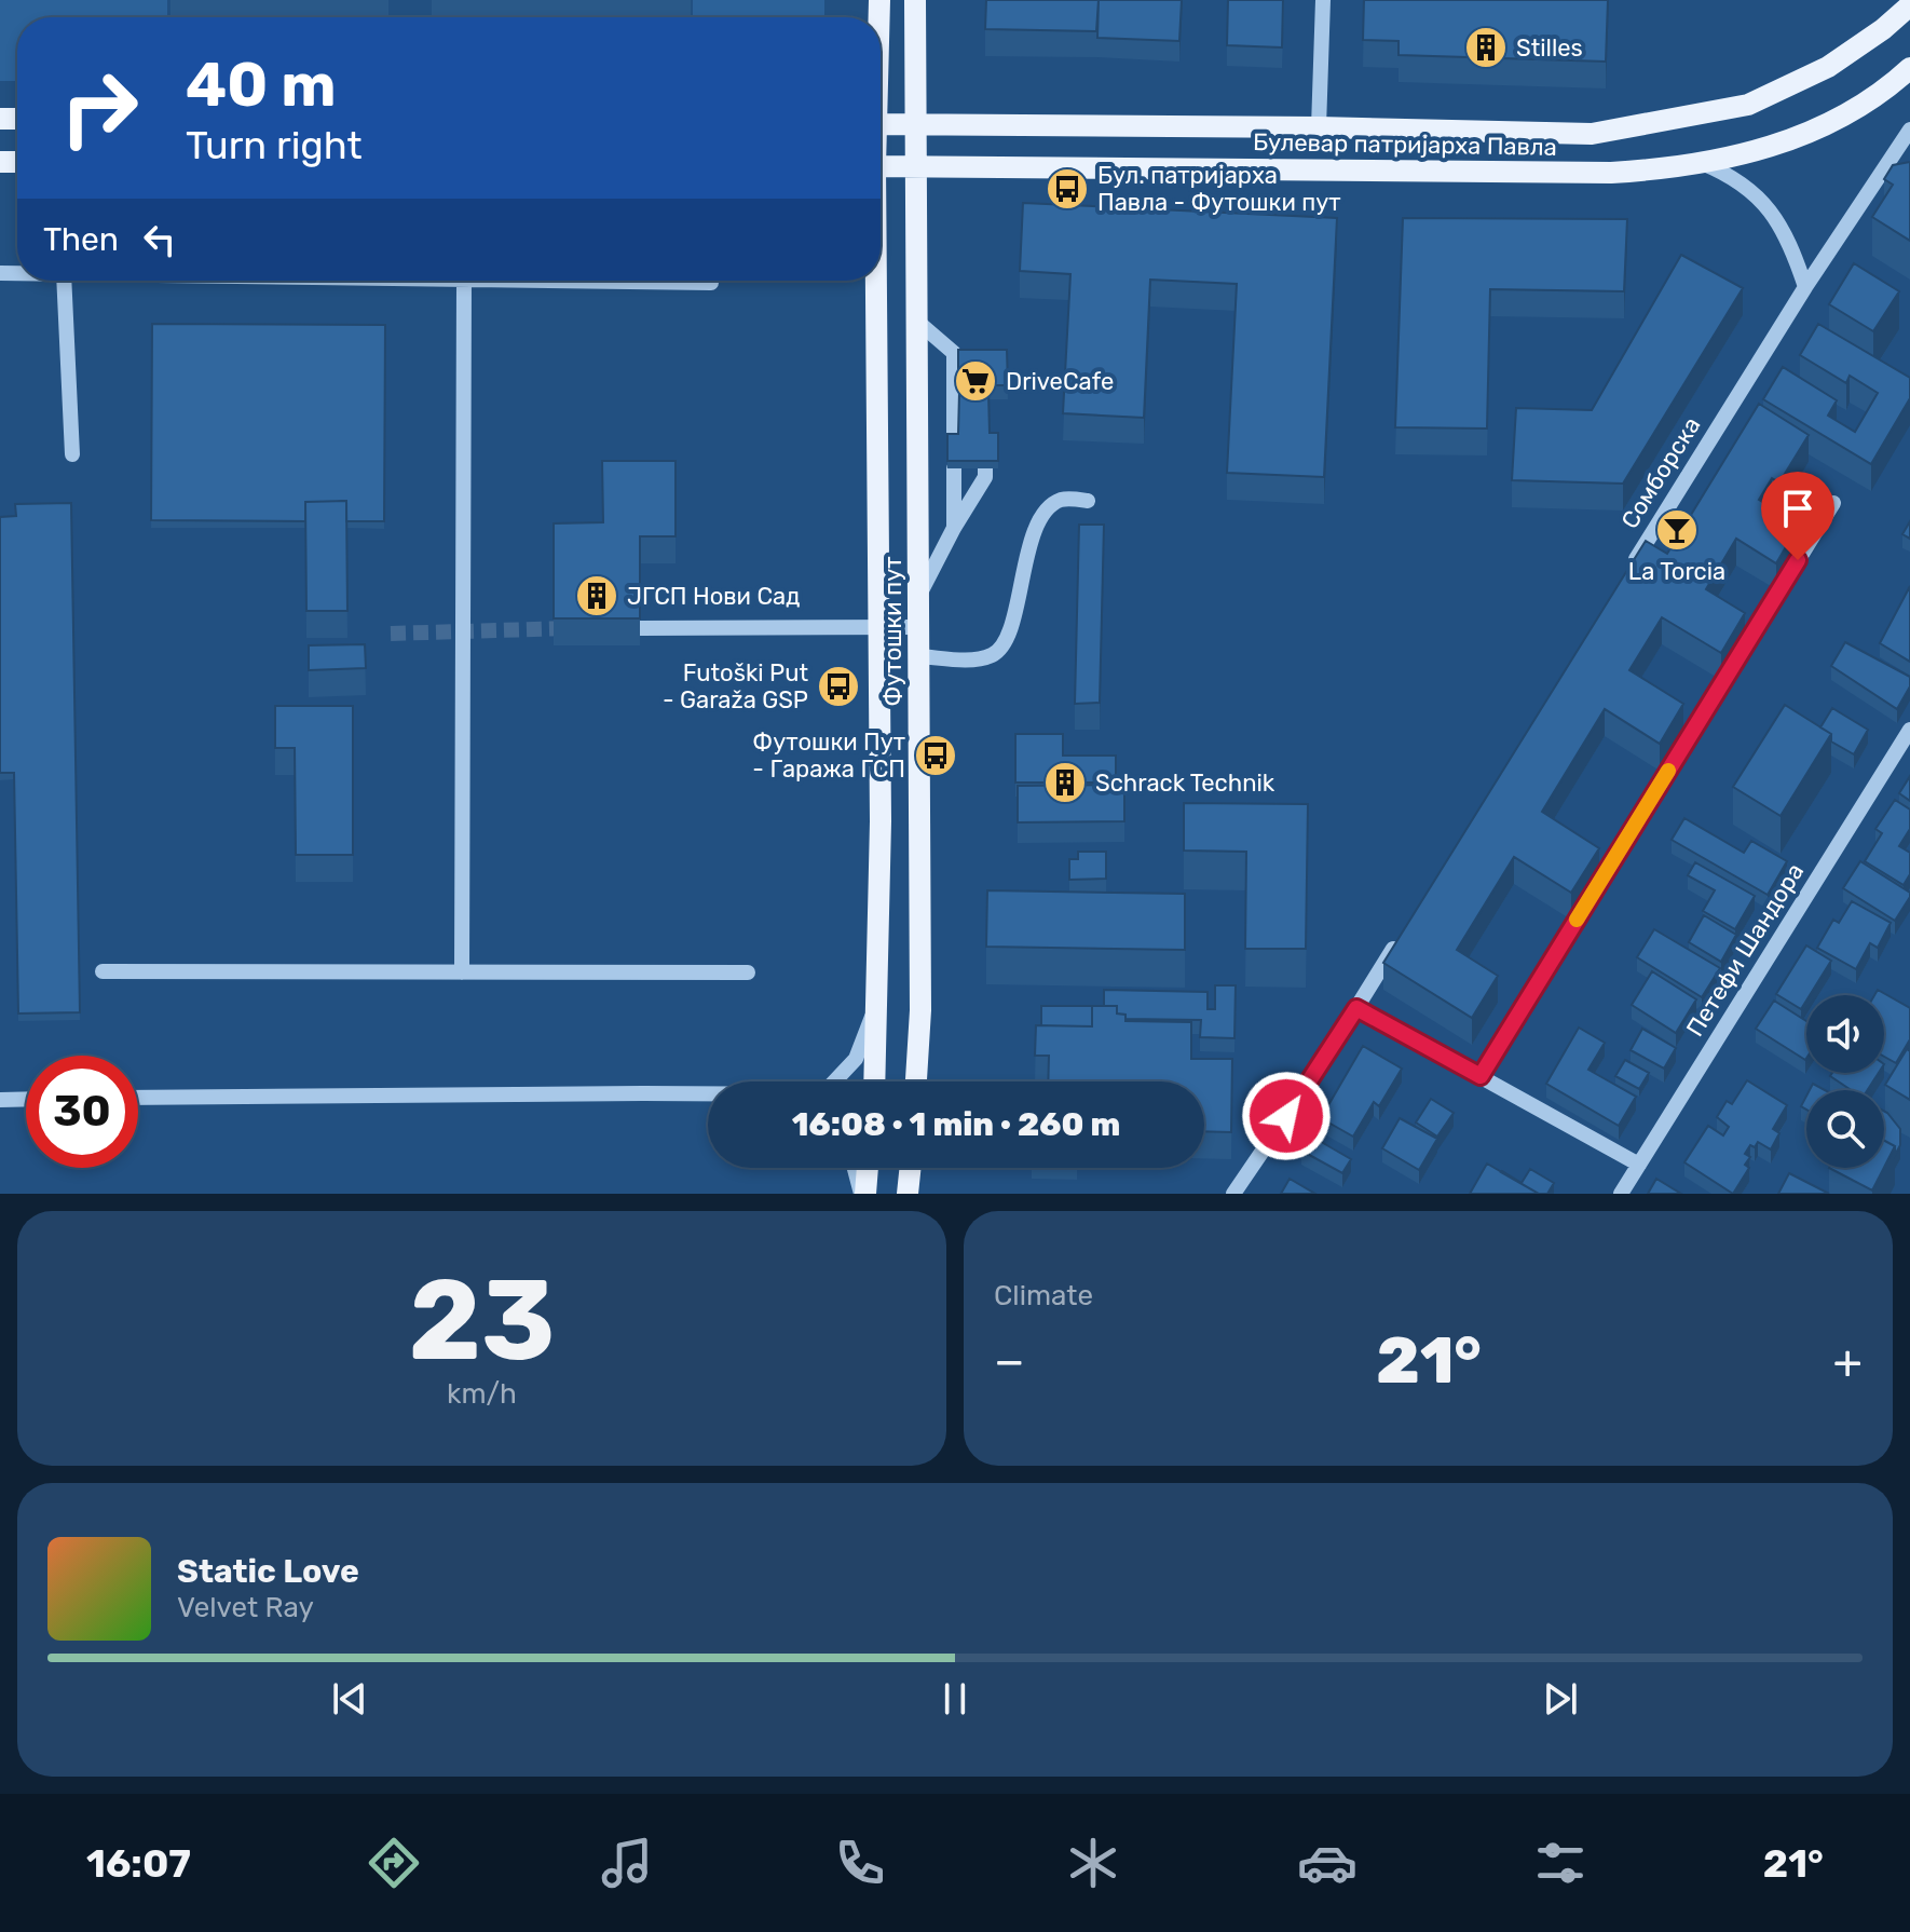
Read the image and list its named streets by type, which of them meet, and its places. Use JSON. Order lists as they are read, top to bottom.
{
  "streets": {
    "main road": ["Булевар патријарха Павла", "Футошки пут"],
    "street": ["Сомборска", "Петефи Шандора"]
  },
  "crossings": [
    ["Булевар патријарха Павла", "Футошки пут"]
  ],
  "places": {
    "building": ["Stilles", "ЈГСП Нови Сад", "Schrack Technik"],
    "bus stop": ["Бул. патријарха Павла - Футошки пут", "Futoški Put - Garaža GSP", "Футошки Пут - Гаража ГСП"],
    "supermarket": ["DriveCafe"],
    "bar": ["La Torcia"]
  },
  "page": {
    "turn": ["40 m", "Turn right"],
    "then": "Then",
    "limit": "30",
    "trip": "16:08 · 1 min · 260 m",
    "tile": [
      ["23", "km/h"],
      "Climate"
    ],
    "heat": ["−", "21°", "+"],
    "song": ["Static Love", "Velvet Ray"],
    "tabs": ["16:07", "21°"]
  }
}
